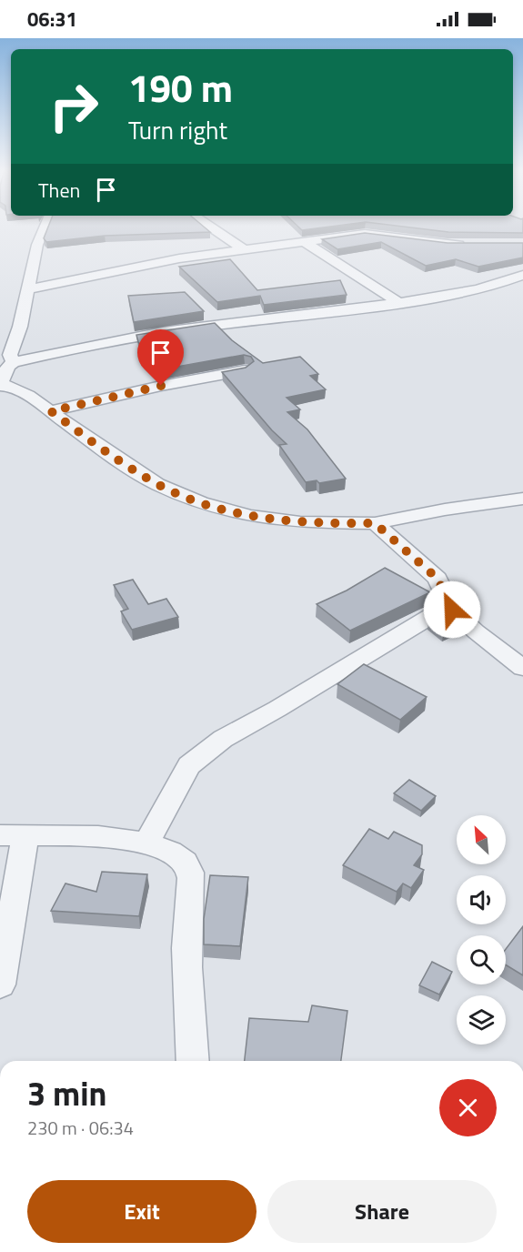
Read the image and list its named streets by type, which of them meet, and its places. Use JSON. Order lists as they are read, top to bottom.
{
  "north": "top left",
  "page": {
    "status": "06:31",
    "turn": ["190 m", "Turn right"],
    "then": "Then",
    "heading": ["3 min", "230 m · 06:34"],
    "buttons": ["Exit", "Share"]
  }
}
